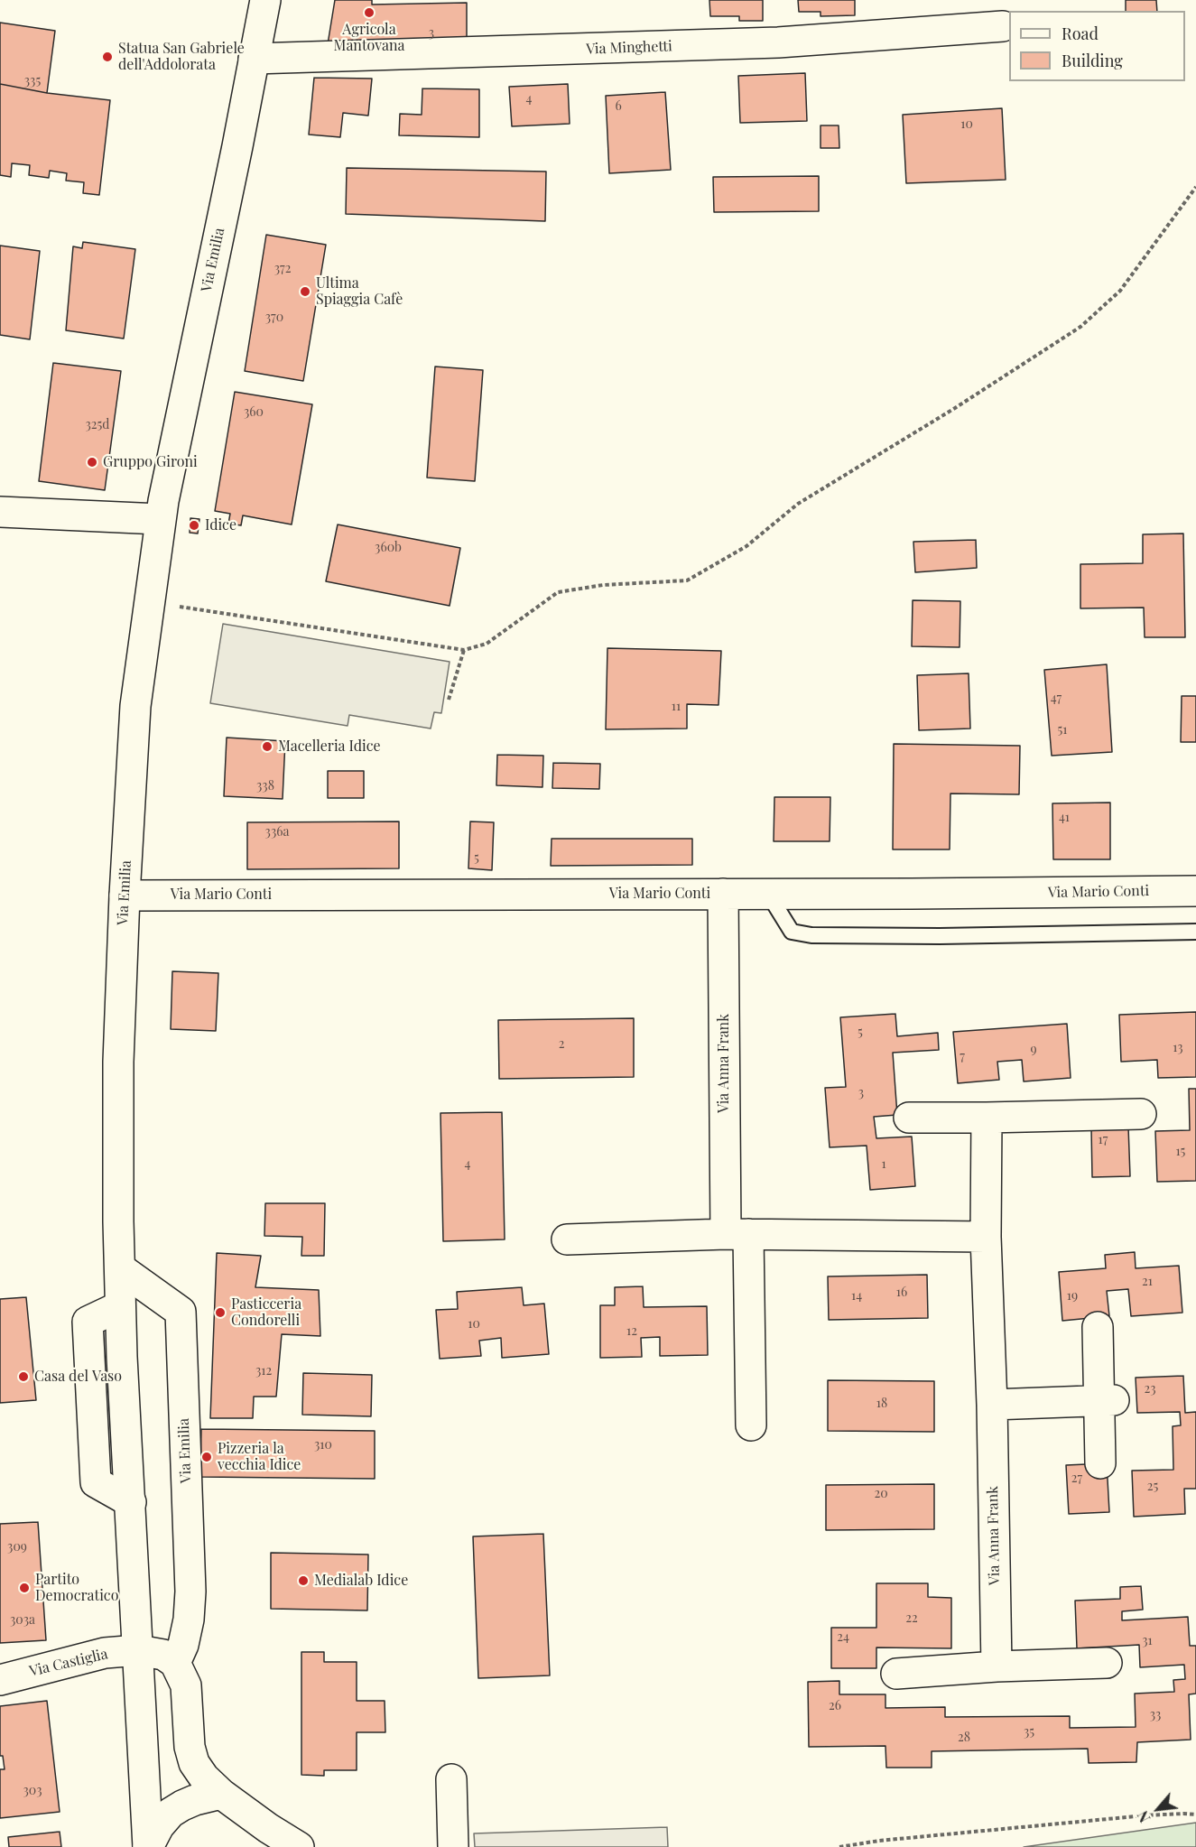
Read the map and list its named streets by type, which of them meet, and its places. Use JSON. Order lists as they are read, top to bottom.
{
  "streets": {
    "street": [
      "Via Minghetti",
      "Via Emilia",
      "Via Mario Conti",
      "Via Anna Frank",
      "Via Castiglia"
    ]
  },
  "crossings": [
    ["Via Minghetti", "Via Emilia"],
    ["Via Emilia", "Via Mario Conti"],
    ["Via Emilia", "Via Castiglia"],
    ["Via Mario Conti", "Via Anna Frank"]
  ],
  "places": [
    "Agricola Mantovana",
    "Statua San Gabriele dell'Addolorata",
    "Ultima Spiaggia Cafè",
    "Gruppo Gironi",
    "Idice",
    "Macelleria Idice",
    "Pasticceria Condorelli",
    "Casa del Vaso",
    "Pizzeria la vecchia Idice",
    "Medialab Idice",
    "Partito Democratico"
  ],
  "house_numbers": [
    "3",
    "335",
    "4",
    "6",
    "10",
    "372",
    "370",
    "360",
    "325d",
    "360b",
    "47",
    "11",
    "51",
    "338",
    "41",
    "336a",
    "5",
    "5",
    "2",
    "13",
    "9",
    "7",
    "3",
    "17",
    "15",
    "4",
    "1",
    "21",
    "16",
    "14",
    "19",
    "10",
    "12",
    "312",
    "23",
    "18",
    "310",
    "27",
    "25",
    "20",
    "309",
    "22",
    "303a",
    "24",
    "31",
    "26",
    "33",
    "35",
    "28",
    "303"
  ],
  "legend": ["Road", "Building"],
  "north": "bottom left"
}
